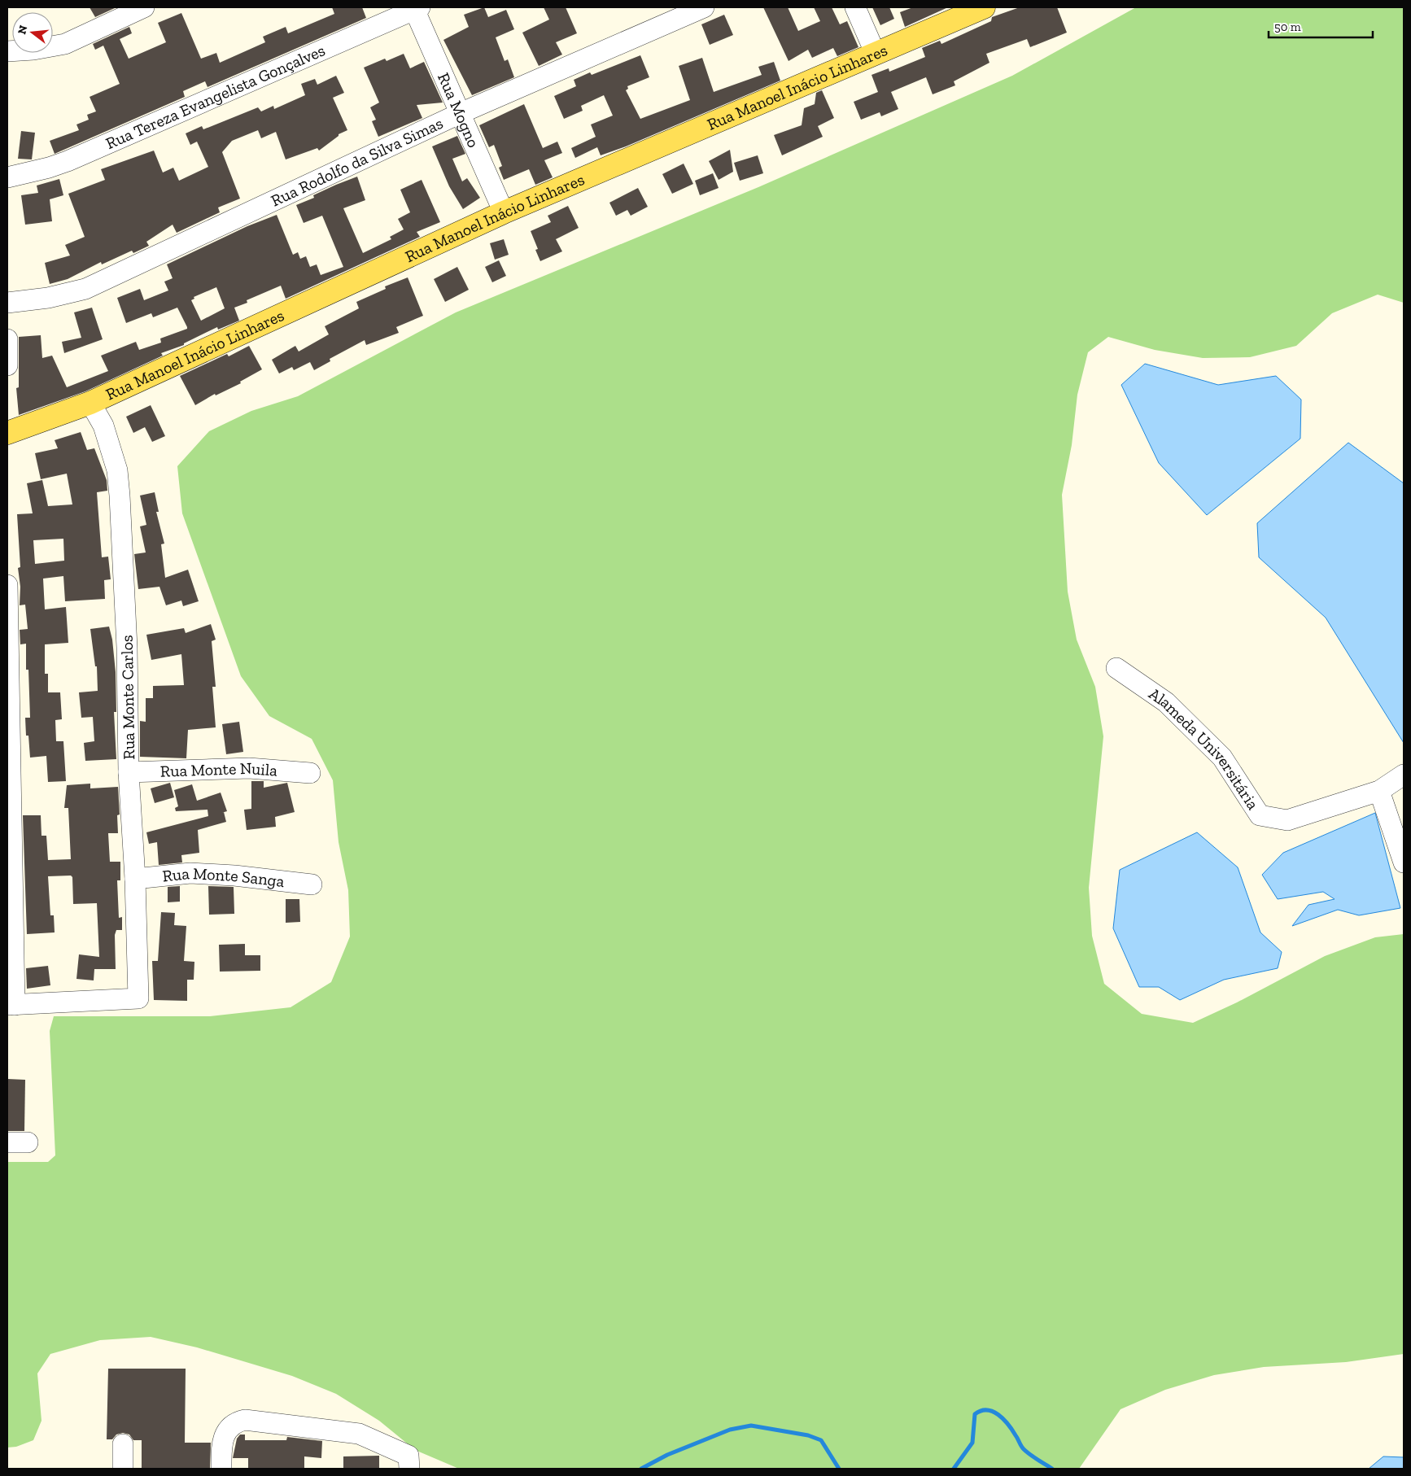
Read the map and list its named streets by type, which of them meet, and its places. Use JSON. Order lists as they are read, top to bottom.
{
  "streets": {
    "main road": ["Rua Manoel Inácio Linhares"],
    "street": [
      "Rua Tereza Evangelista Gonçalves",
      "Rua Mogno",
      "Rua Rodolfo da Silva Simas",
      "Rua Monte Carlos",
      "Alameda Universitária",
      "Rua Monte Nuila",
      "Rua Monte Sanga"
    ]
  },
  "crossings": [
    ["Rua Manoel Inácio Linhares", "Rua Mogno"],
    ["Rua Manoel Inácio Linhares", "Rua Monte Carlos"],
    ["Rua Tereza Evangelista Gonçalves", "Rua Mogno"],
    ["Rua Mogno", "Rua Rodolfo da Silva Simas"],
    ["Rua Monte Carlos", "Rua Monte Nuila"],
    ["Rua Monte Carlos", "Rua Monte Sanga"]
  ],
  "scale_bar": "50 m",
  "north": "left"
}
